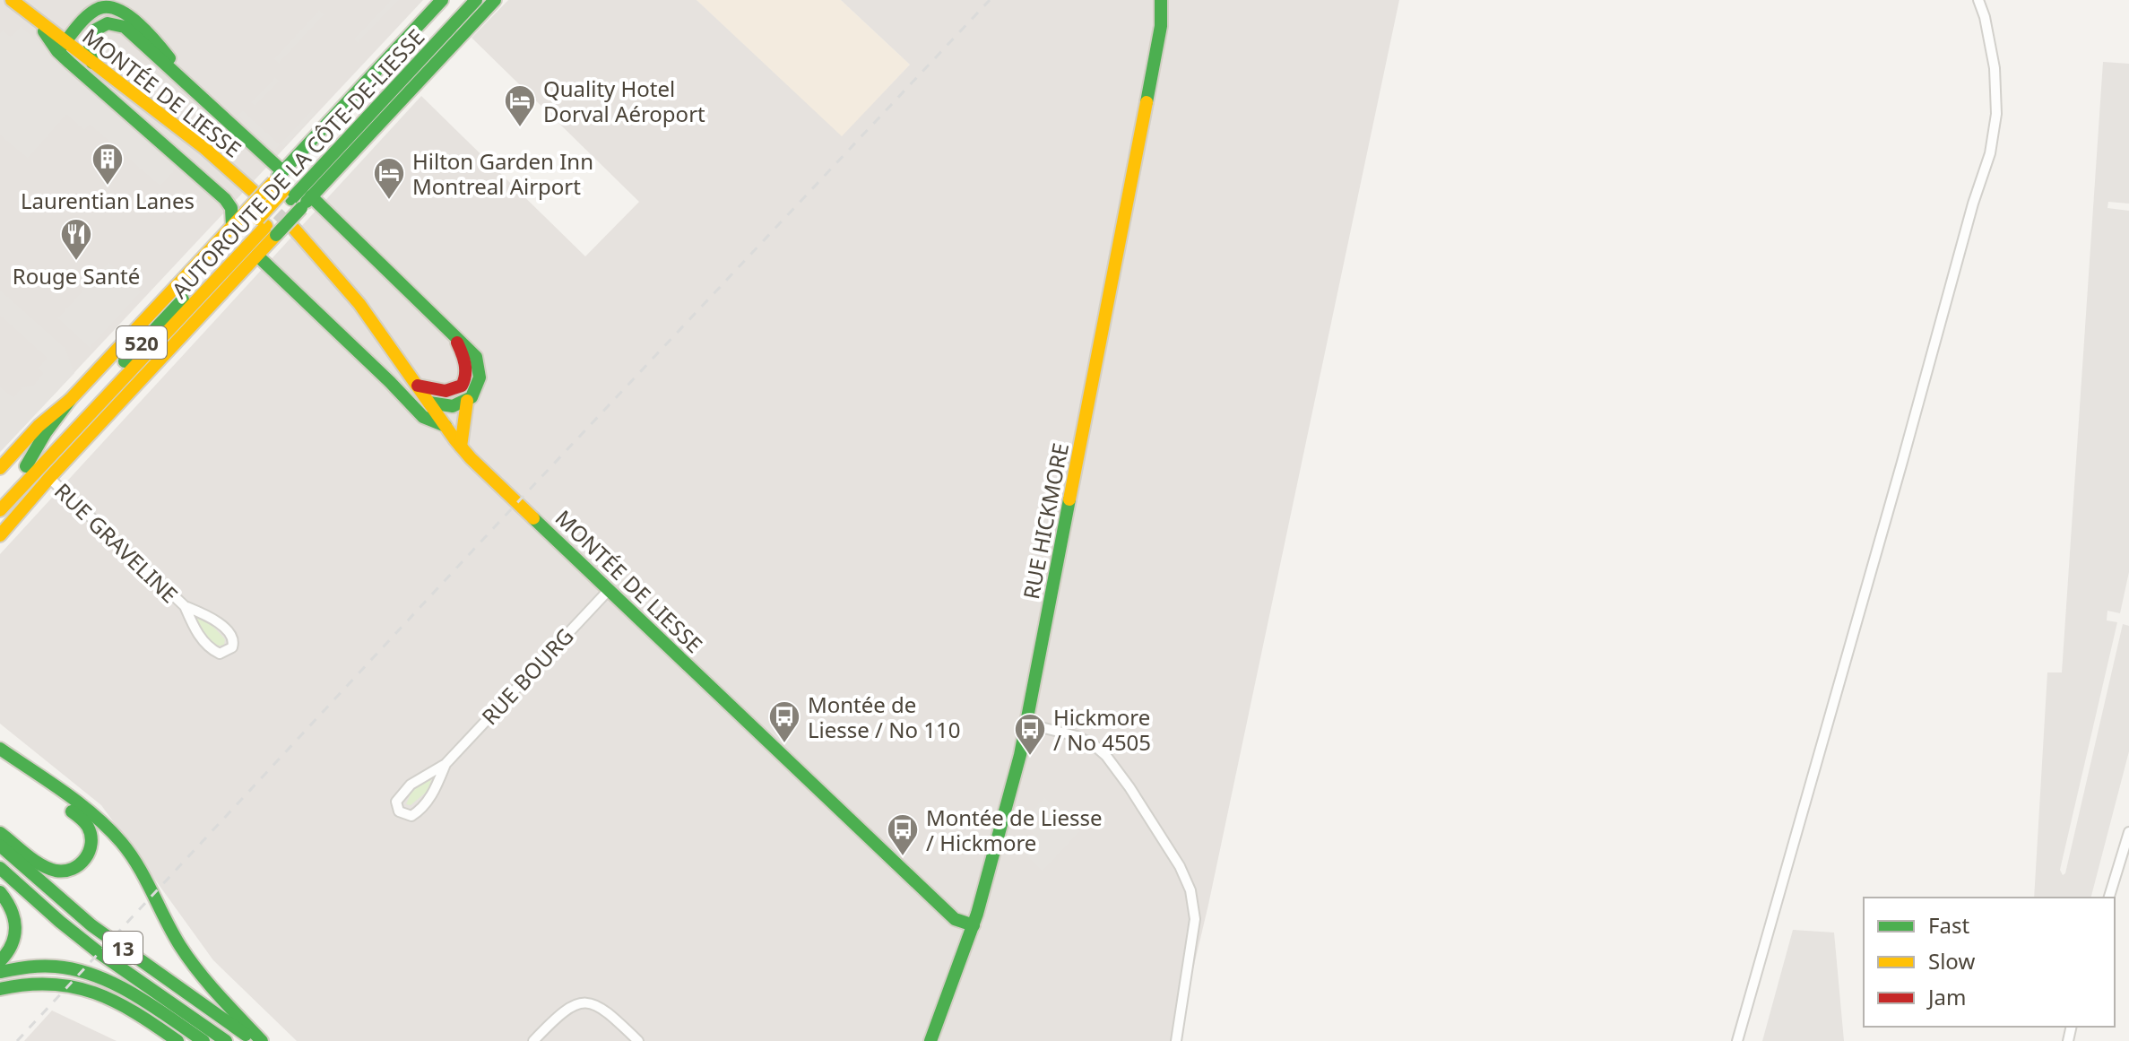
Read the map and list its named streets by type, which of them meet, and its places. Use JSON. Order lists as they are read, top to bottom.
{
  "streets": {
    "main road": [
      "MONTÉE DE LIESSE",
      "AUTOROUTE DE LA CÔTE-DE-LIESSE",
      "520",
      "RUE HICKMORE",
      "13"
    ],
    "street": ["RUE GRAVELINE", "RUE BOURG"]
  },
  "crossings": [
    ["MONTÉE DE LIESSE", "RUE HICKMORE"],
    ["MONTÉE DE LIESSE", "RUE BOURG"]
  ],
  "places": {
    "hotel": ["Quality Hotel Dorval Aéroport", "Hilton Garden Inn Montreal Airport"],
    "building": ["Laurentian Lanes"],
    "restaurant": ["Rouge Santé"],
    "bus stop": ["Montée de Liesse / No 110", "Hickmore / No 4505", "Montée de Liesse / Hickmore"]
  },
  "legend": ["Fast", "Slow", "Jam"]
}
